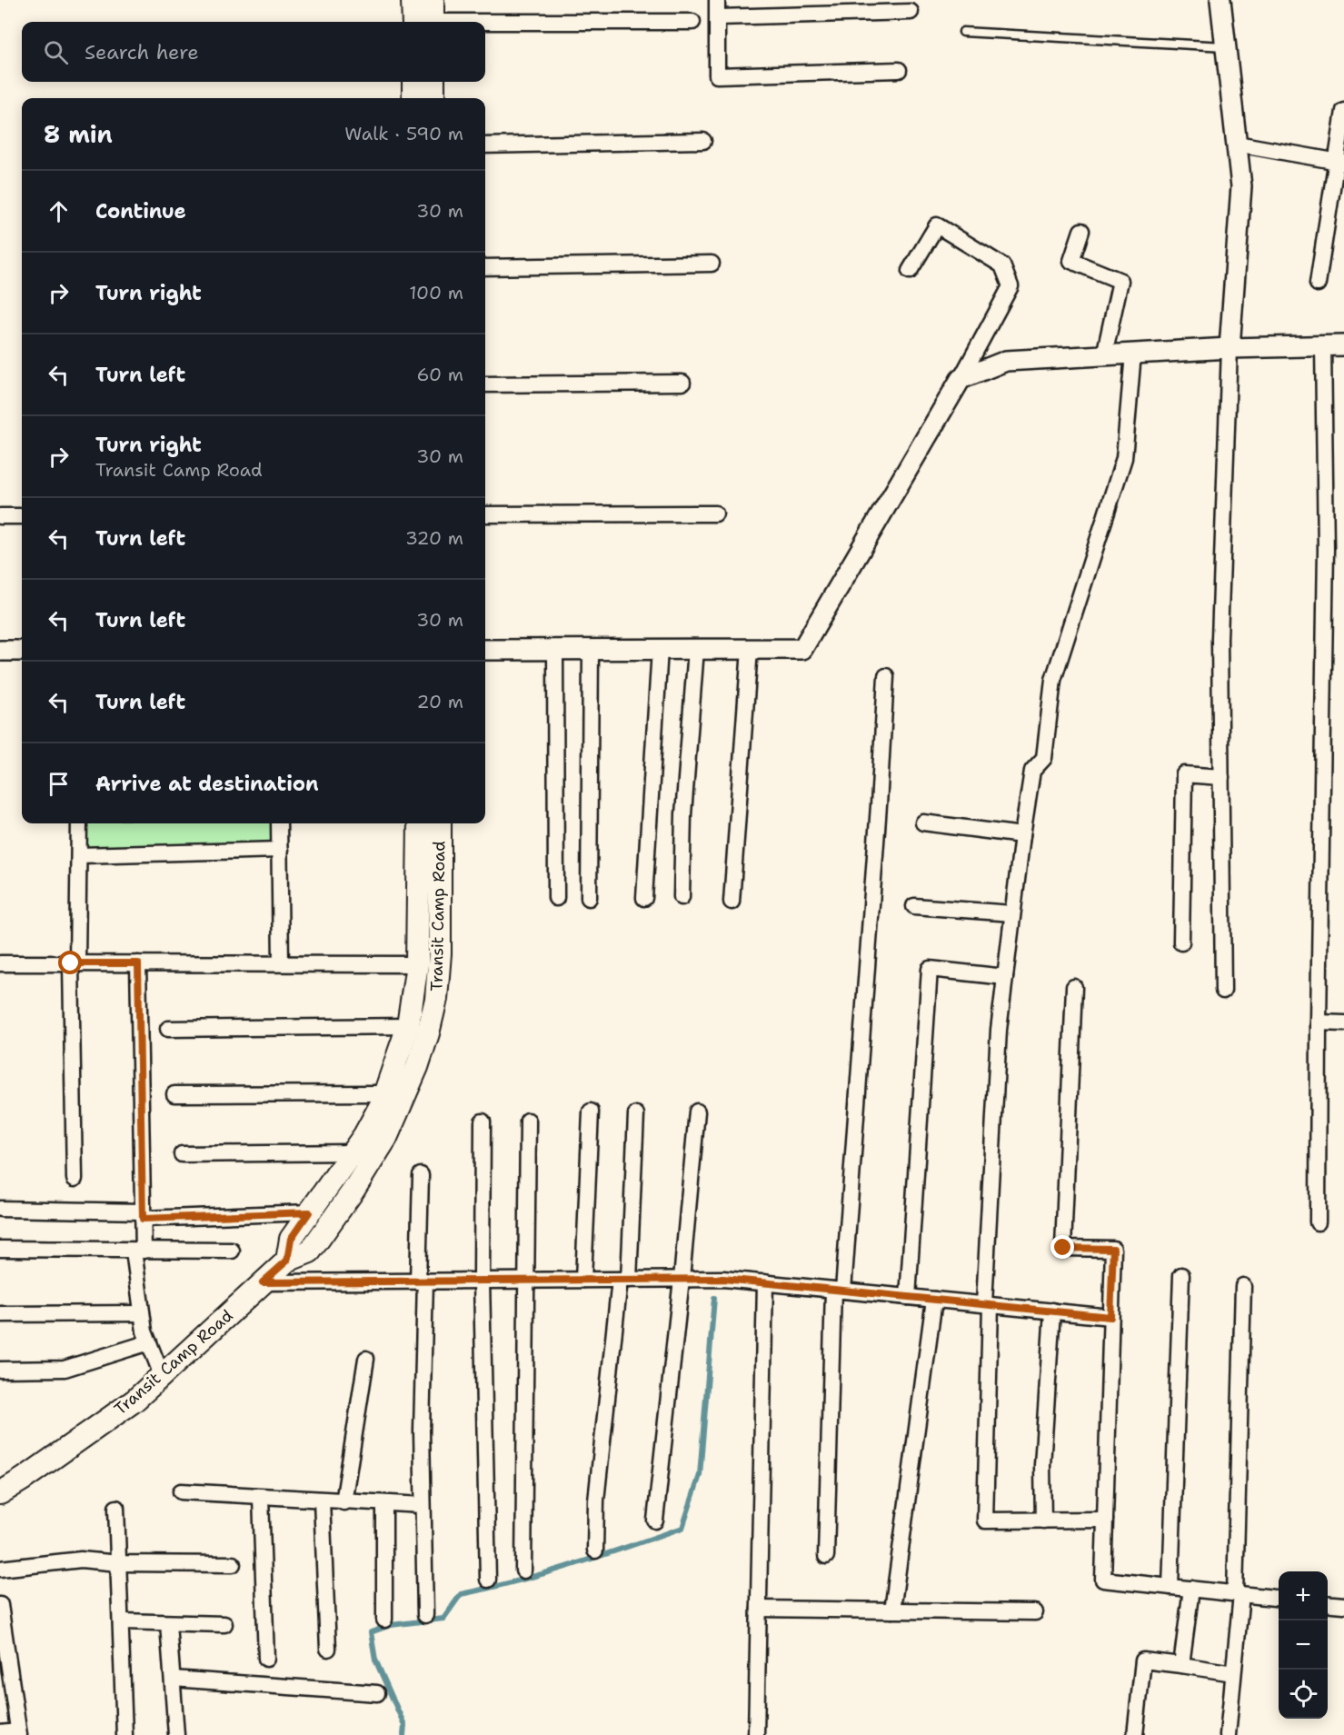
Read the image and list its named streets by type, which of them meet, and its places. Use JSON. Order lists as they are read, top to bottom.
{
  "streets": {
    "main road": ["Transit Camp Road"]
  },
  "page": {
    "search": "Search here",
    "heading": ["8 min", "Walk · 590 m"],
    "list": [
      ["Continue", "30 m"],
      ["Turn right", "100 m"],
      ["Turn left", "60 m"],
      ["Turn right", "Transit Camp Road", "30 m"],
      ["Turn left", "320 m"],
      ["Turn left", "30 m"],
      ["Turn left", "20 m"],
      "Arrive at destination"
    ],
    "map_buttons": ["+", "−"]
  }
}
